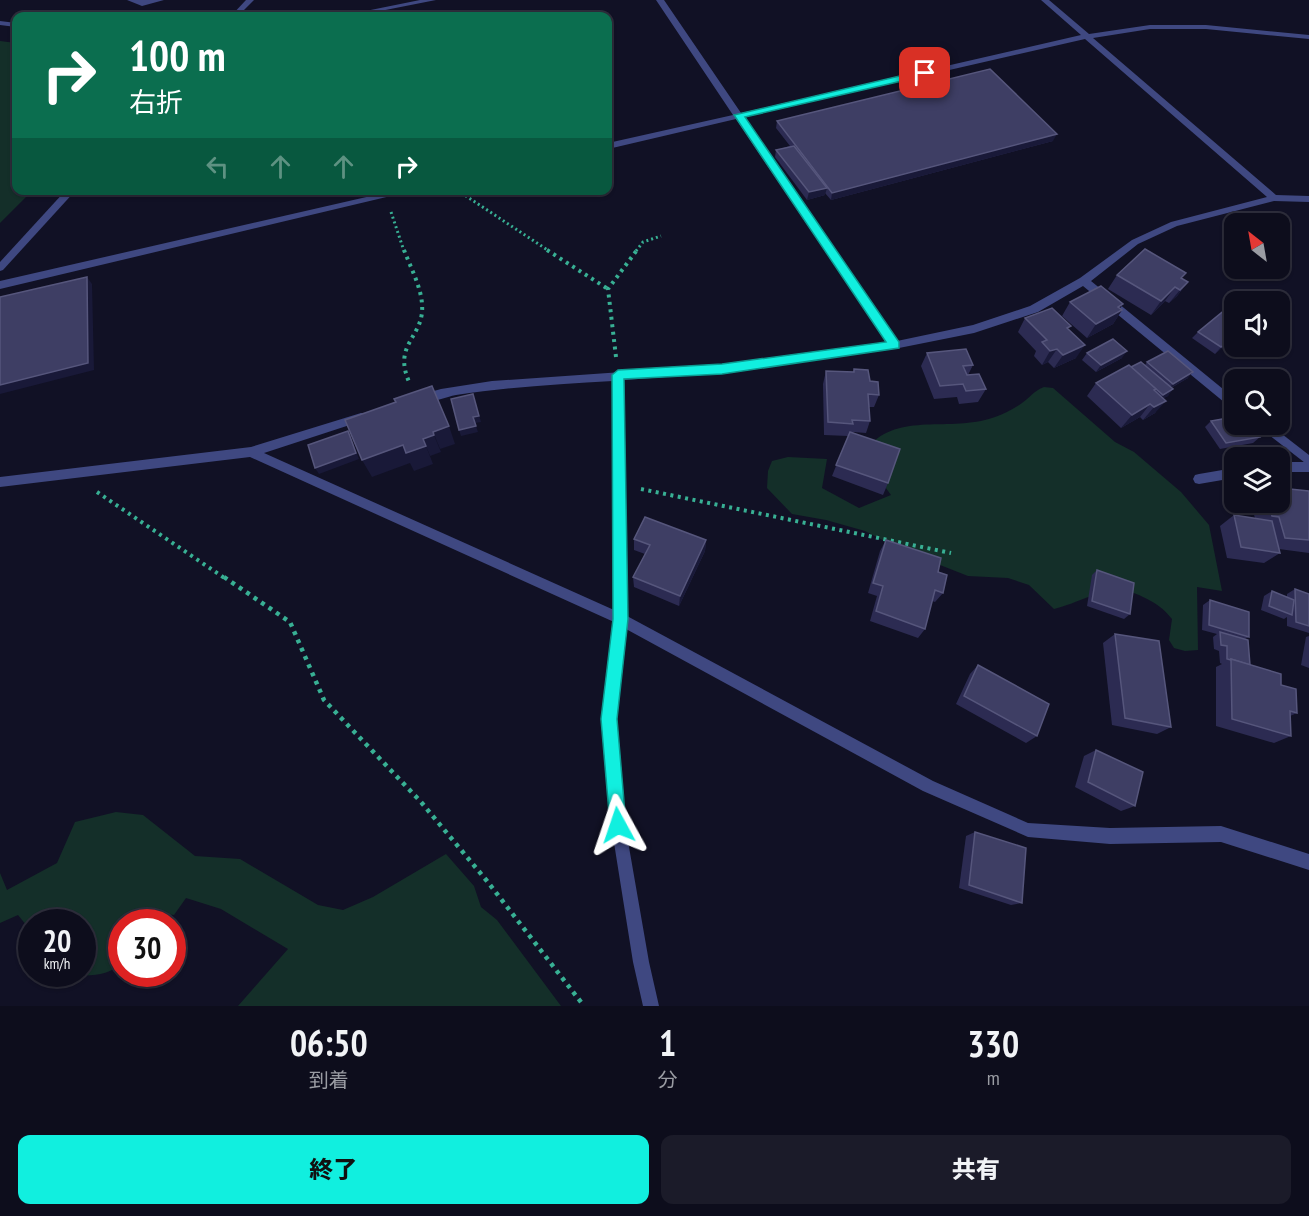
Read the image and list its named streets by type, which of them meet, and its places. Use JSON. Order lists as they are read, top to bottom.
{
  "north": "top left",
  "page": {
    "turn": ["100 m", "右折"],
    "speed": "20 km/h",
    "limit": "30",
    "eta": [
      "06:50",
      "到着",
      "1",
      "分",
      "330",
      "m"
    ],
    "buttons": ["終了", "共有"]
  }
}
